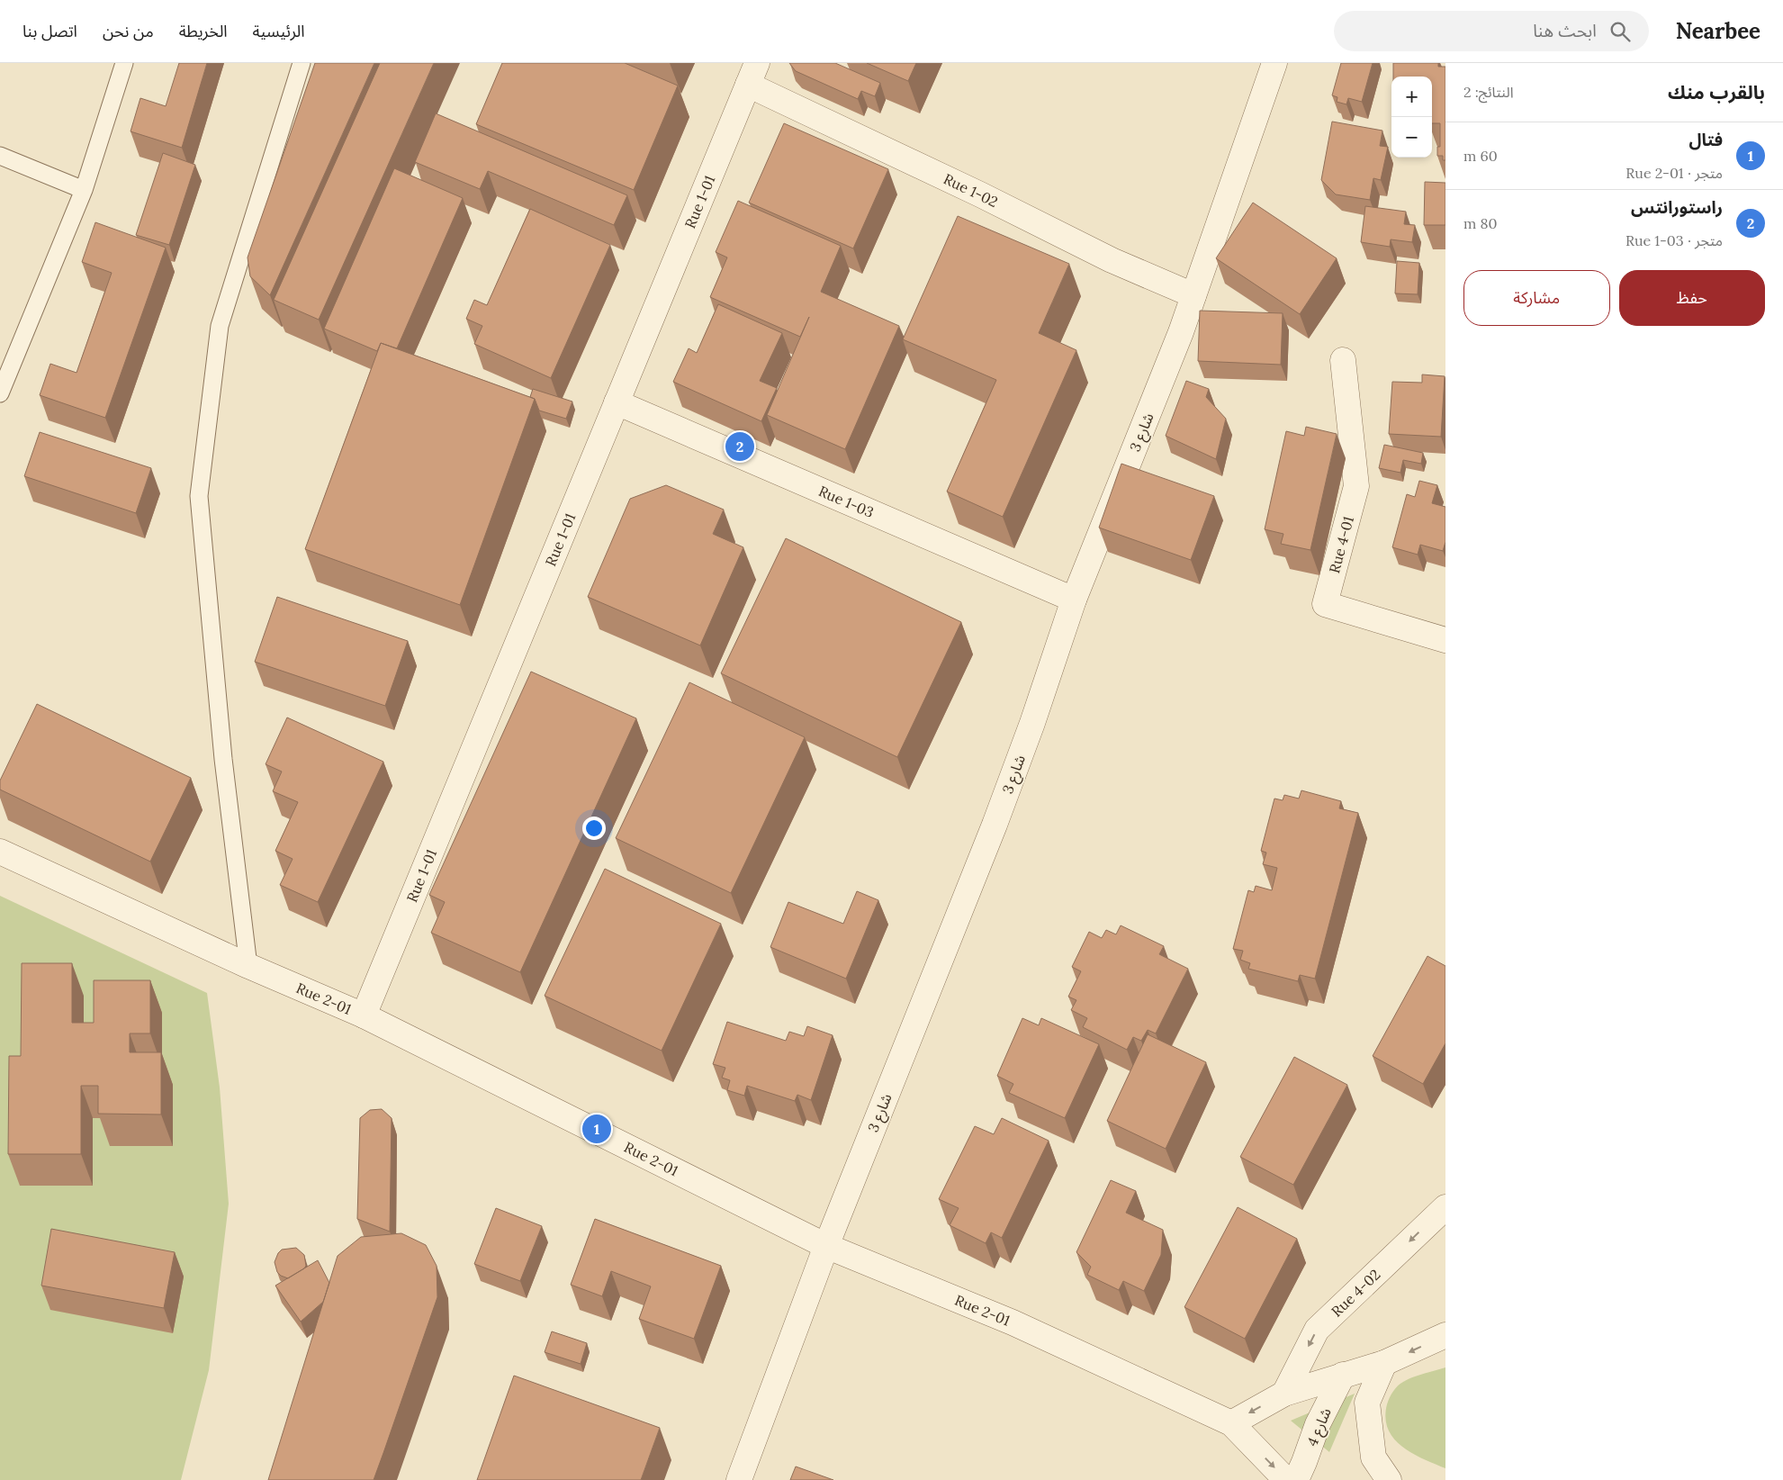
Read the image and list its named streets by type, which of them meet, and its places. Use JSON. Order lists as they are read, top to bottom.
{
  "streets": {
    "street": [
      "Rue 1-02",
      "Rue 1-01",
      "شارع 3",
      "Rue 1-03",
      "Rue 4-01",
      "Rue 2-01",
      "Rue 4-02",
      "شارع 4"
    ]
  },
  "crossings": [
    ["Rue 1-02", "Rue 1-01"],
    ["Rue 1-02", "شارع 3"],
    ["Rue 1-01", "Rue 1-03"],
    ["Rue 1-01", "Rue 2-01"],
    ["شارع 3", "Rue 1-03"],
    ["شارع 3", "Rue 2-01"]
  ],
  "one_way": ["Rue 4-02"],
  "page": {
    "header": "Nearbee",
    "search": "ابحث هنا",
    "nav": [
      "الرئيسية",
      "الخريطة",
      "من نحن",
      "اتصل بنا"
    ],
    "heading": ["بالقرب منك", "النتائج: 2"],
    "map_buttons": ["+", "−"],
    "list": [
      {
        "mark": "1",
        "name": "فتال",
        "note": "متجر · Rue 2-01",
        "value": "60 m"
      },
      {
        "mark": "2",
        "name": "راستورانتس",
        "note": "متجر · Rue 1-03",
        "value": "80 m"
      }
    ],
    "buttons": ["حفظ", "مشاركة"],
    "pins": ["2", "1"]
  }
}
